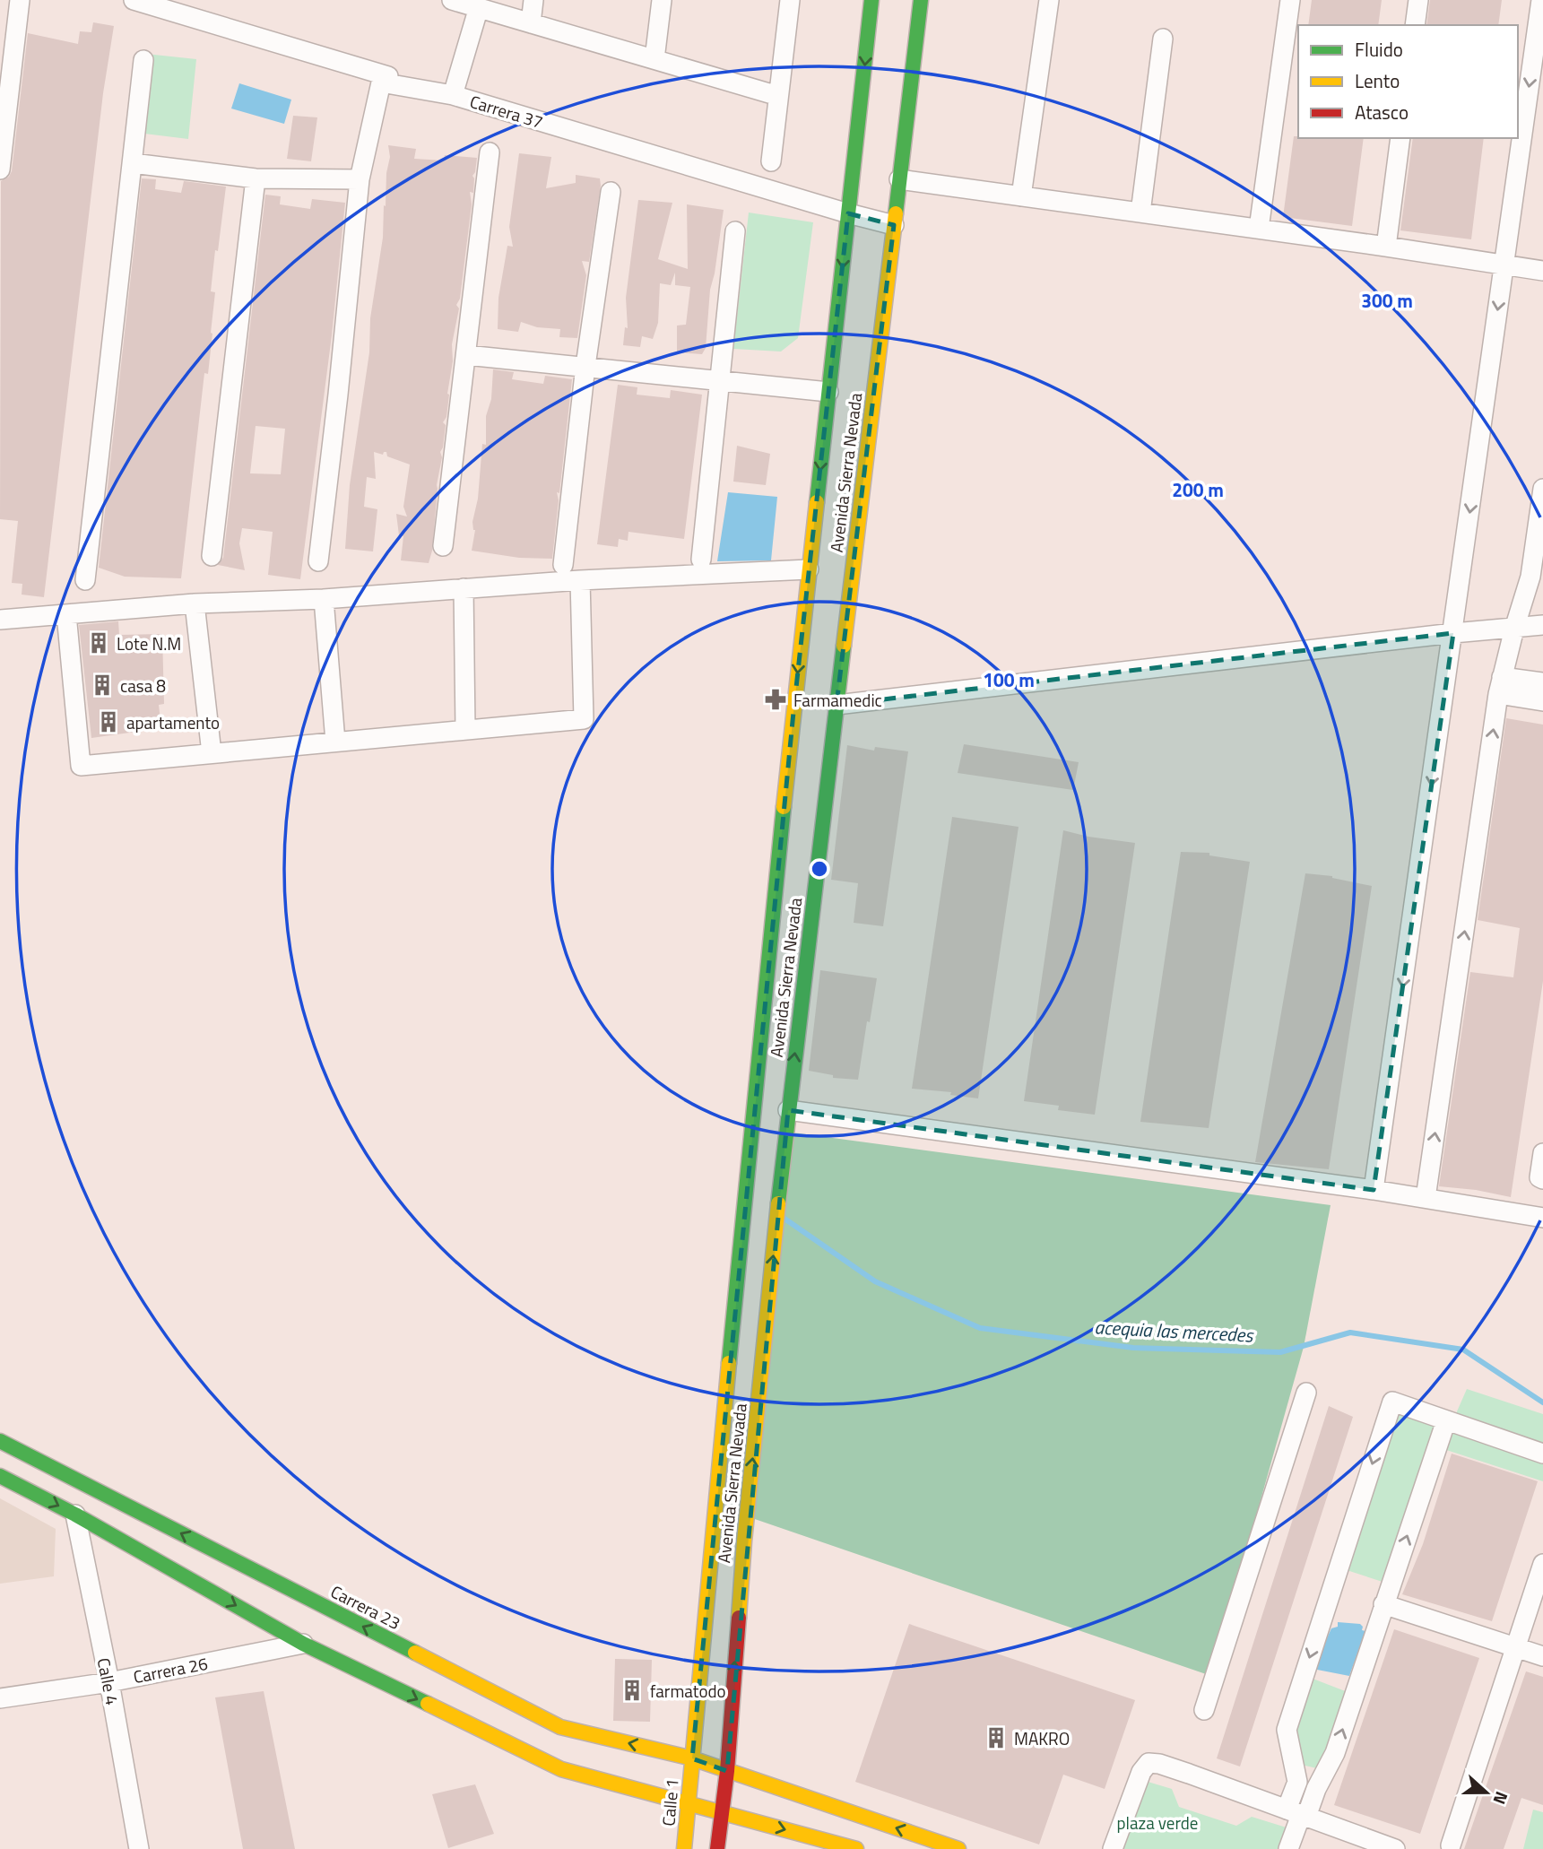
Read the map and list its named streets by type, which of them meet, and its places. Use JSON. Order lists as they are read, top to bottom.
{
  "streets": {
    "main road": ["Avenida Sierra Nevada", "Carrera 23", "Calle 1"],
    "street": ["Carrera 37", "Carrera 26", "Calle 4"]
  },
  "crossings": [
    ["Carrera 37", "Avenida Sierra Nevada"],
    ["Avenida Sierra Nevada", "Carrera 23"],
    ["Avenida Sierra Nevada", "Calle 1"],
    ["Carrera 23", "Calle 1"],
    ["Carrera 26", "Calle 4"]
  ],
  "water": ["acequia las mercedes"],
  "parks": ["plaza verde"],
  "places": {
    "building": [
      "Lote N.M",
      "casa 8",
      "apartamento",
      "farmatodo",
      "MAKRO"
    ],
    "pharmacy": ["Farmamedic"]
  },
  "legend": ["Fluido", "Lento", "Atasco"],
  "north": "right",
  "rings": ["300 m", "200 m", "100 m"]
}
